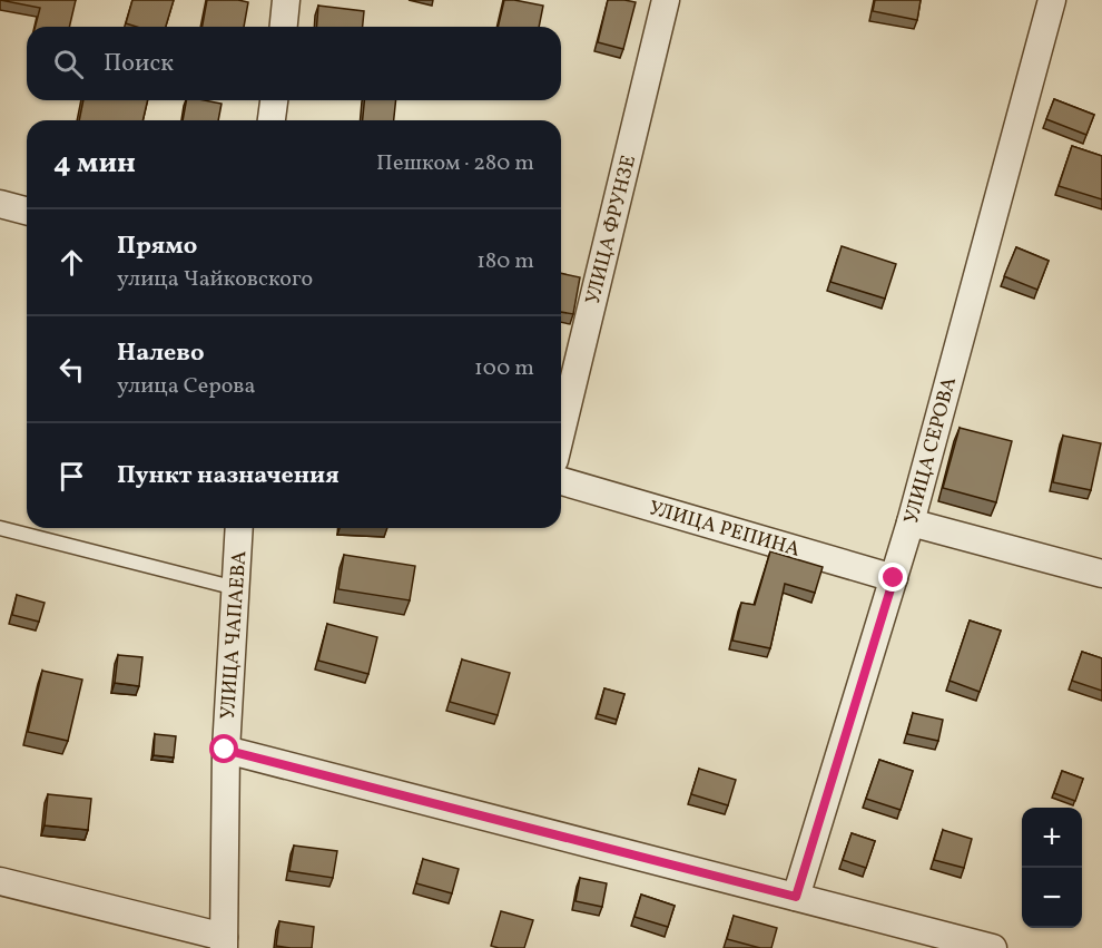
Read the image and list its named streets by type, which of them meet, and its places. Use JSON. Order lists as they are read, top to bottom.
{
  "streets": {
    "street": [
      "УЛИЦА ФРУНЗЕ",
      "УЛИЦА СЕРОВА",
      "УЛИЦА РЕПИНА",
      "УЛИЦА ЧАПАЕВА"
    ]
  },
  "crossings": [
    ["УЛИЦА СЕРОВА", "УЛИЦА РЕПИНА"]
  ],
  "page": {
    "search": "Поиск",
    "heading": ["4 мин", "Пешком · 280 m"],
    "list": [
      ["Прямо", "улица Чайковского", "180 m"],
      ["Налево", "улица Серова", "100 m"],
      "Пункт назначения"
    ],
    "map_buttons": ["+", "−"]
  }
}
